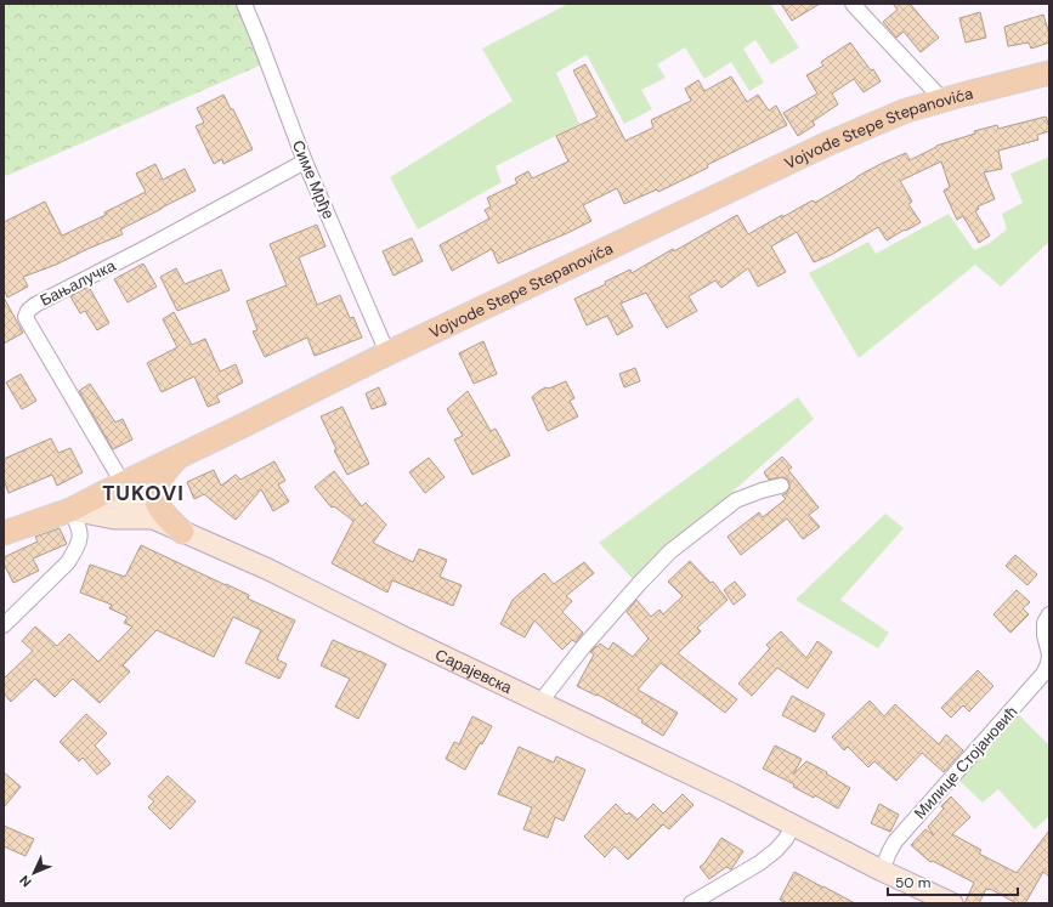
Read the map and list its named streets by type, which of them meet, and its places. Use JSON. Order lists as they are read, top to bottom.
{
  "streets": {
    "main road": ["Vojvode Stepe Stepanovića", "Сарајевска"],
    "street": ["Симе Мрђе", "Бањалучка", "Милице Стојановић"]
  },
  "crossings": [
    ["Vojvode Stepe Stepanovića", "Симе Мрђе"],
    ["Vojvode Stepe Stepanovića", "Бањалучка"],
    ["Vojvode Stepe Stepanovića", "Сарајевска"],
    ["Симе Мрђе", "Бањалучка"],
    ["Сарајевска", "Милице Стојановић"]
  ],
  "districts": ["TUKOVI"],
  "scale_bar": "50 m",
  "north": "bottom left"
}
